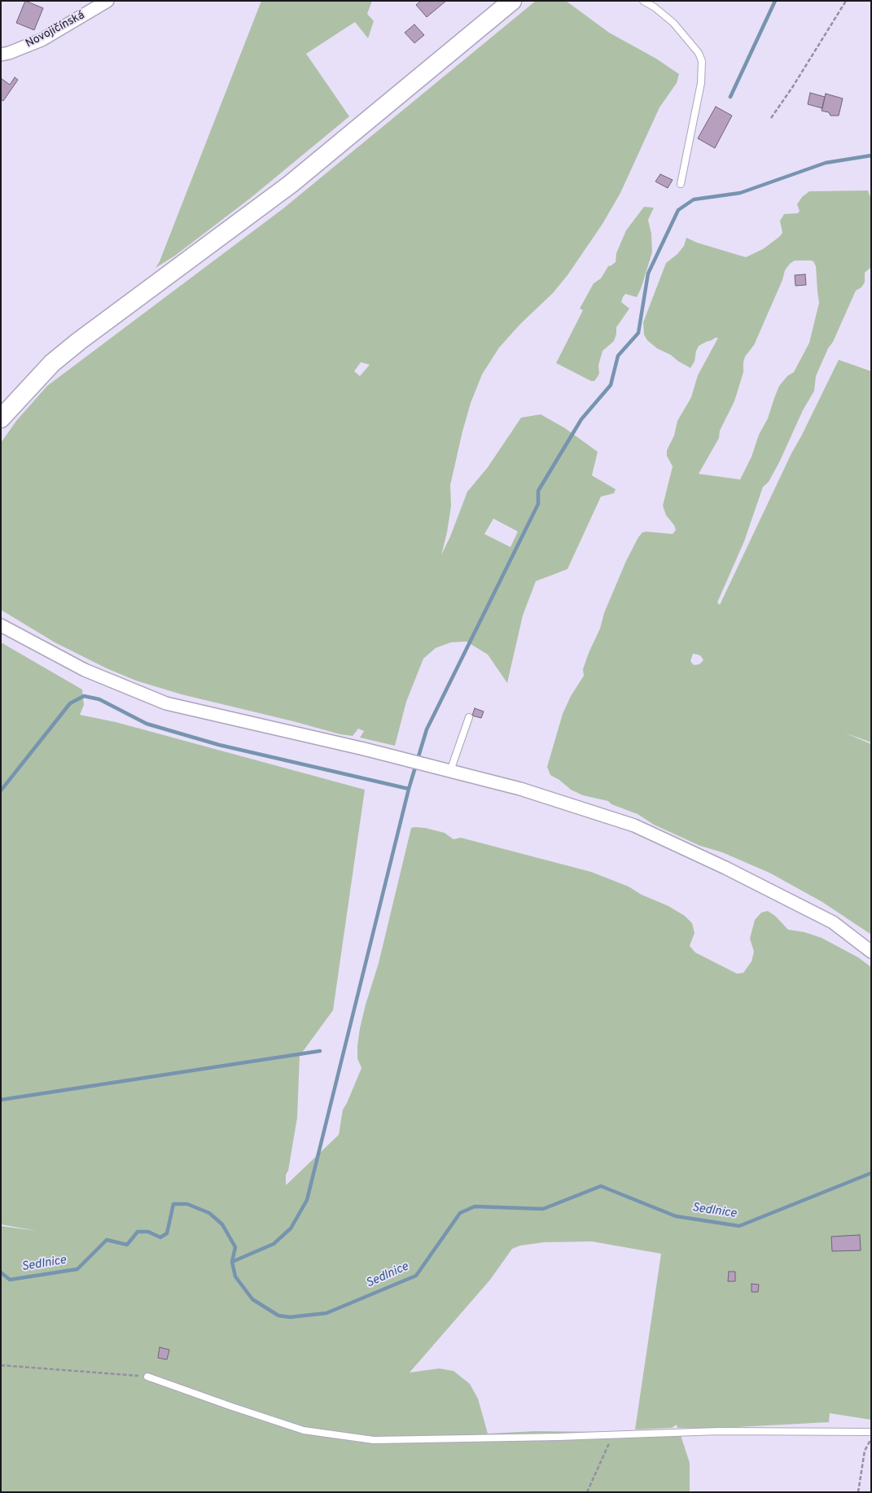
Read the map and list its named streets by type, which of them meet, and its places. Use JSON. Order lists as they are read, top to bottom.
{
  "streets": {
    "street": ["Novojičínská"]
  },
  "water": ["Sedlnice"]
}
